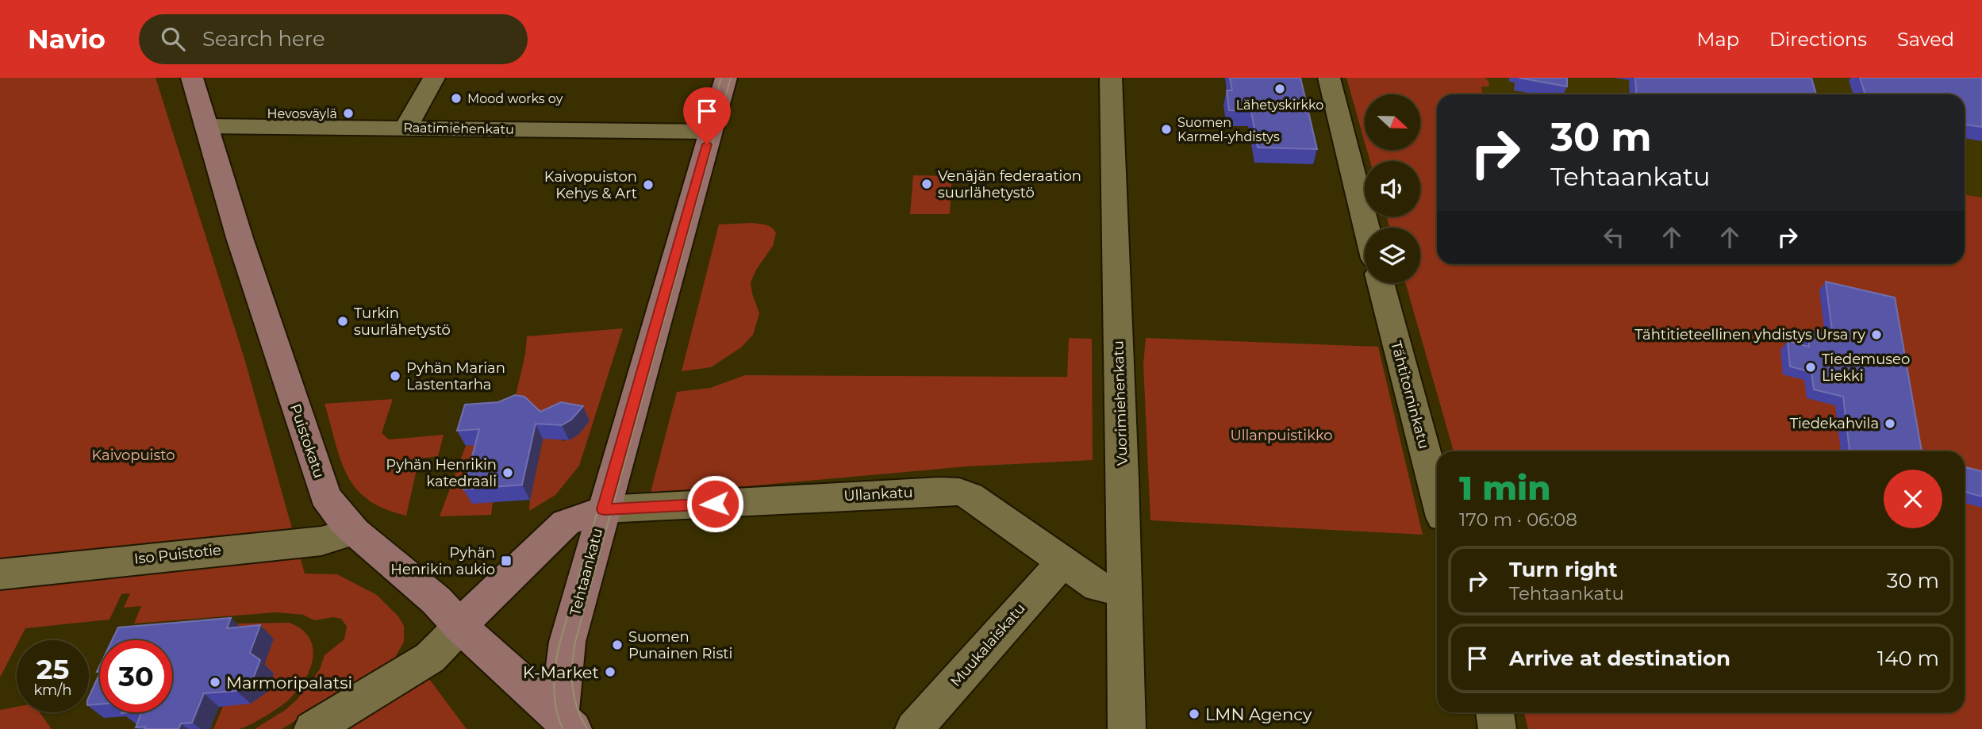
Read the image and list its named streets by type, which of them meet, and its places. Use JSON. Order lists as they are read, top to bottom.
{
  "streets": {
    "street": [
      "Raatimiehenkatu",
      "Tähtitorninkatu",
      "Vuorimiehenkatu",
      "Puistokatu",
      "Ullankatu",
      "Iso Puistotie",
      "Tehtaankatu",
      "Muukalaiskatu"
    ]
  },
  "crossings": [
    ["Raatimiehenkatu", "Puistokatu"],
    ["Raatimiehenkatu", "Tehtaankatu"],
    ["Vuorimiehenkatu", "Ullankatu"],
    ["Puistokatu", "Iso Puistotie"],
    ["Puistokatu", "Tehtaankatu"],
    ["Ullankatu", "Tehtaankatu"],
    ["Ullankatu", "Muukalaiskatu"]
  ],
  "parks": ["Ullanpuistikko", "Kaivopuisto"],
  "places": {
    "other": [
      "Lähetyskirkko",
      "Mood works oy",
      "Hevosväylä",
      "Suomen Karmel-yhdistys",
      "Venäjän federaation suurlähetystö",
      "Kaivopuiston Kehys & Art",
      "Turkin suurlähetystö",
      "Tähtitieteellinen yhdistys Ursa ry",
      "Tiedemuseo Liekki",
      "Pyhän Marian Lastentarha",
      "Tiedekahvila",
      "Pyhän Henrikin katedraali",
      "Suomen Punainen Risti",
      "K-Market",
      "Marmoripalatsi",
      "LMN Agency"
    ],
    "transit": ["Pyhän Henrikin aukio"]
  },
  "north": "right",
  "page": {
    "header": "Navio",
    "search": "Search here",
    "nav": ["Map", "Directions", "Saved"],
    "turn": ["30 m", "Tehtaankatu"],
    "heading": ["1 min", "170 m · 06:08"],
    "list": [
      {
        "name": "Turn right",
        "note": "Tehtaankatu",
        "value": "30 m"
      },
      {
        "name": "Arrive at destination",
        "value": "140 m"
      }
    ],
    "speed": "25 km/h",
    "limit": "30"
  }
}
